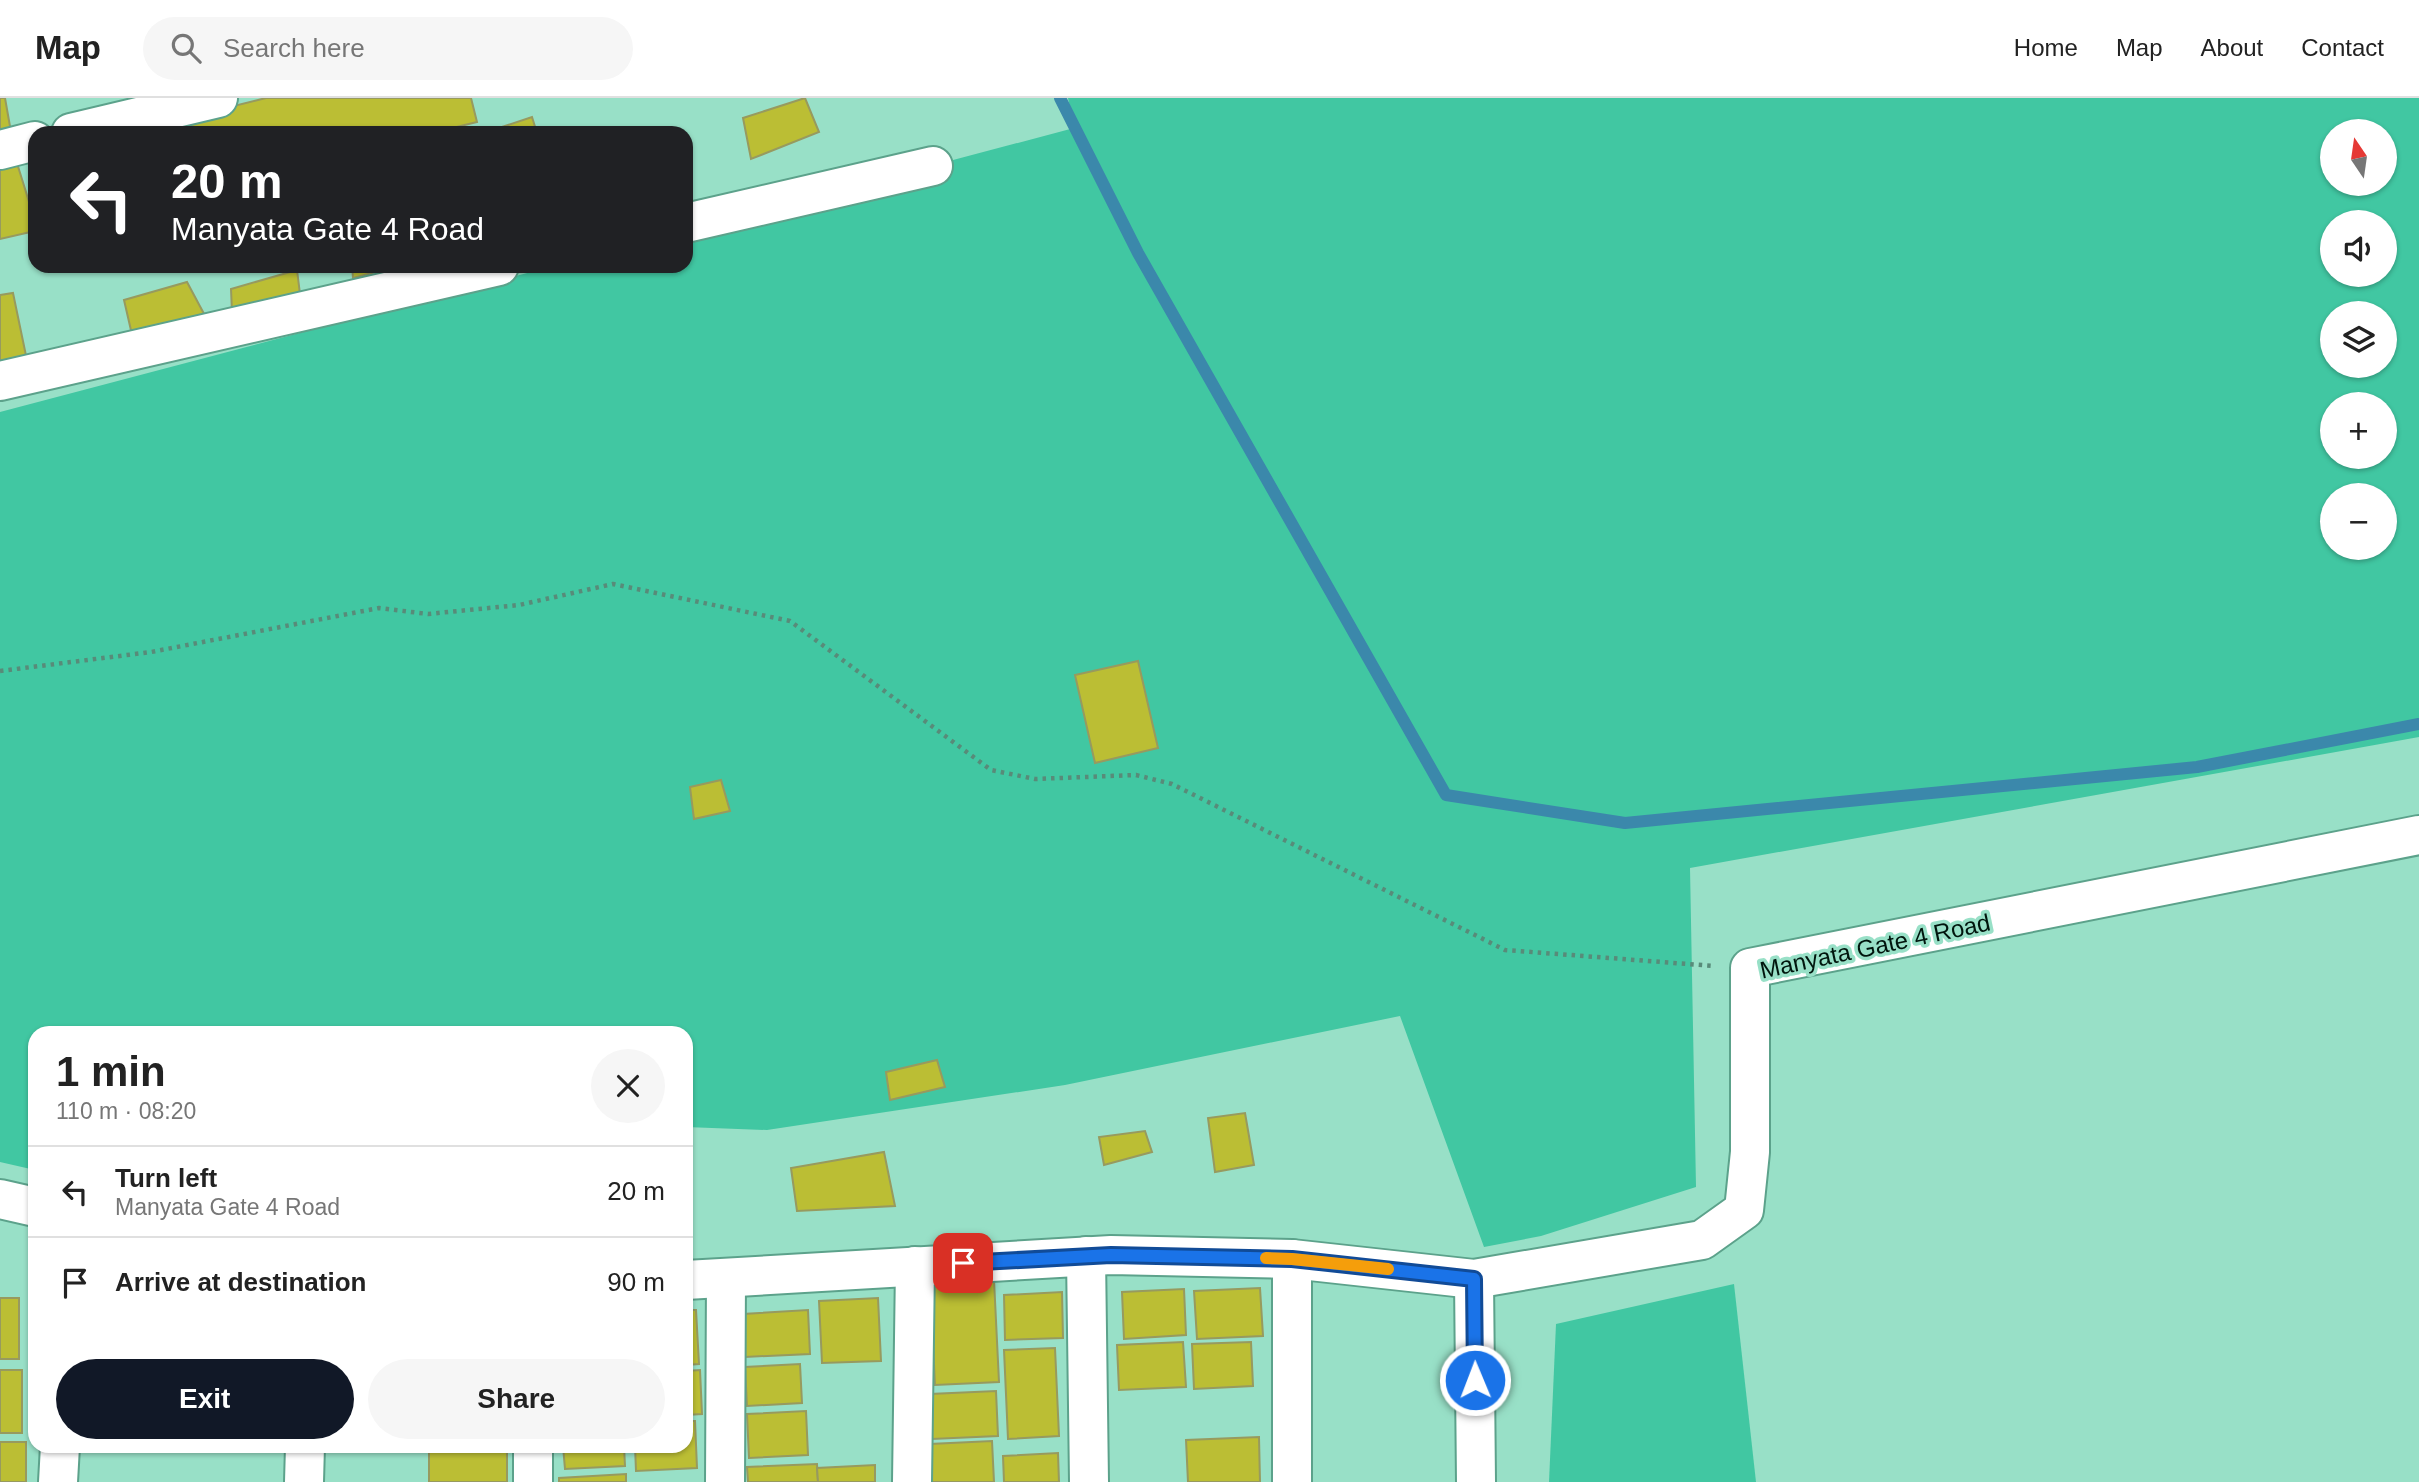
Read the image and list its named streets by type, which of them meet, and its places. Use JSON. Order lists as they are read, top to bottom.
{
  "streets": {
    "street": ["Manyata Gate 4 Road"]
  },
  "north": "top",
  "page": {
    "header": "Map",
    "search": "Search here",
    "nav": [
      "Home",
      "Map",
      "About",
      "Contact"
    ],
    "map_buttons": ["+", "−"],
    "turn": ["20 m", "Manyata Gate 4 Road"],
    "heading": ["1 min", "110 m · 08:20"],
    "list": [
      {
        "name": "Turn left",
        "note": "Manyata Gate 4 Road",
        "value": "20 m"
      },
      {
        "name": "Arrive at destination",
        "value": "90 m"
      }
    ],
    "buttons": ["Exit", "Share"]
  }
}
